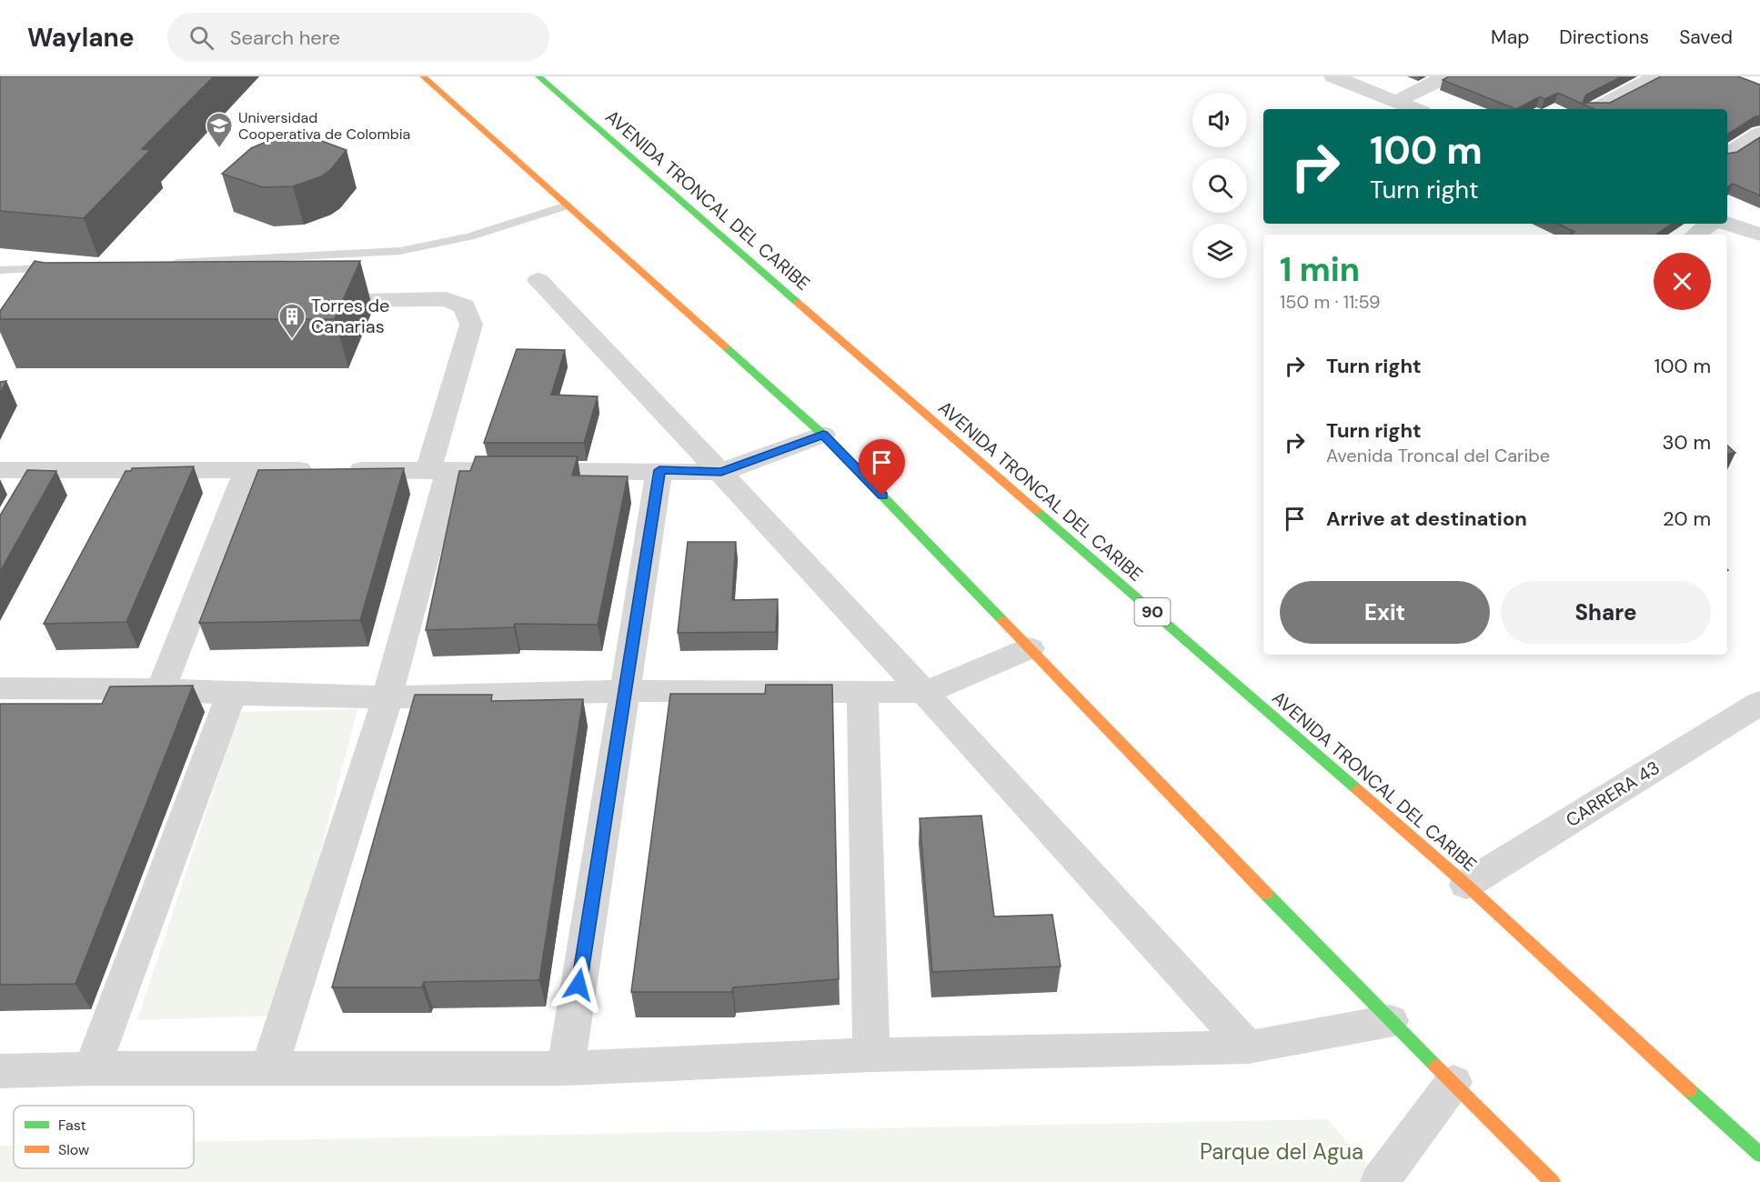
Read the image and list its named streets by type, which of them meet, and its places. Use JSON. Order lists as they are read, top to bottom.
{
  "streets": {
    "highway": ["AVENIDA TRONCAL DEL CARIBE", "90"],
    "street": ["CARRERA 43"]
  },
  "crossings": [
    ["AVENIDA TRONCAL DEL CARIBE", "CARRERA 43"]
  ],
  "parks": ["Parque del Agua"],
  "places": {
    "school or university": ["Universidad Cooperativa de Colombia"],
    "building": ["Torres de Canarias"]
  },
  "legend": ["Fast", "Slow"],
  "page": {
    "header": "Waylane",
    "search": "Search here",
    "nav": ["Map", "Directions", "Saved"],
    "turn": ["100 m", "Turn right"],
    "heading": ["1 min", "150 m · 11:59"],
    "list": [
      {
        "name": "Turn right",
        "value": "100 m"
      },
      {
        "name": "Turn right",
        "note": "Avenida Troncal del Caribe",
        "value": "30 m"
      },
      {
        "name": "Arrive at destination",
        "value": "20 m"
      }
    ],
    "buttons": ["Exit", "Share"]
  }
}
